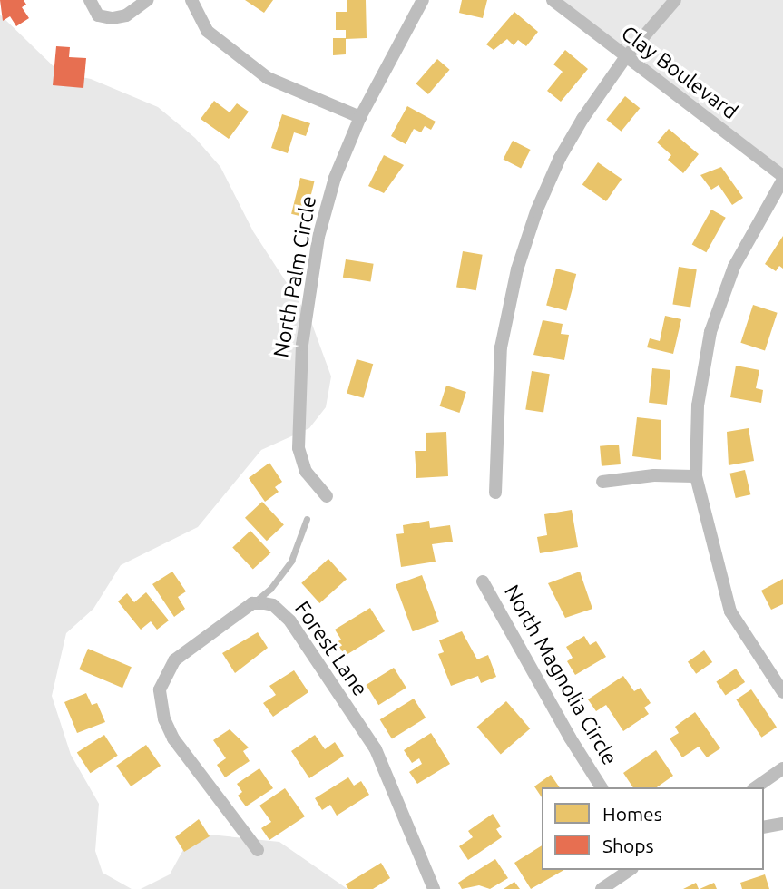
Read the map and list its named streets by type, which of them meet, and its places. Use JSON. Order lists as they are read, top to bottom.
{
  "streets": {
    "street": [
      "Clay Boulevard",
      "North Palm Circle",
      "Forest Lane",
      "North Magnolia Circle"
    ]
  },
  "legend": ["Homes", "Shops"]
}
